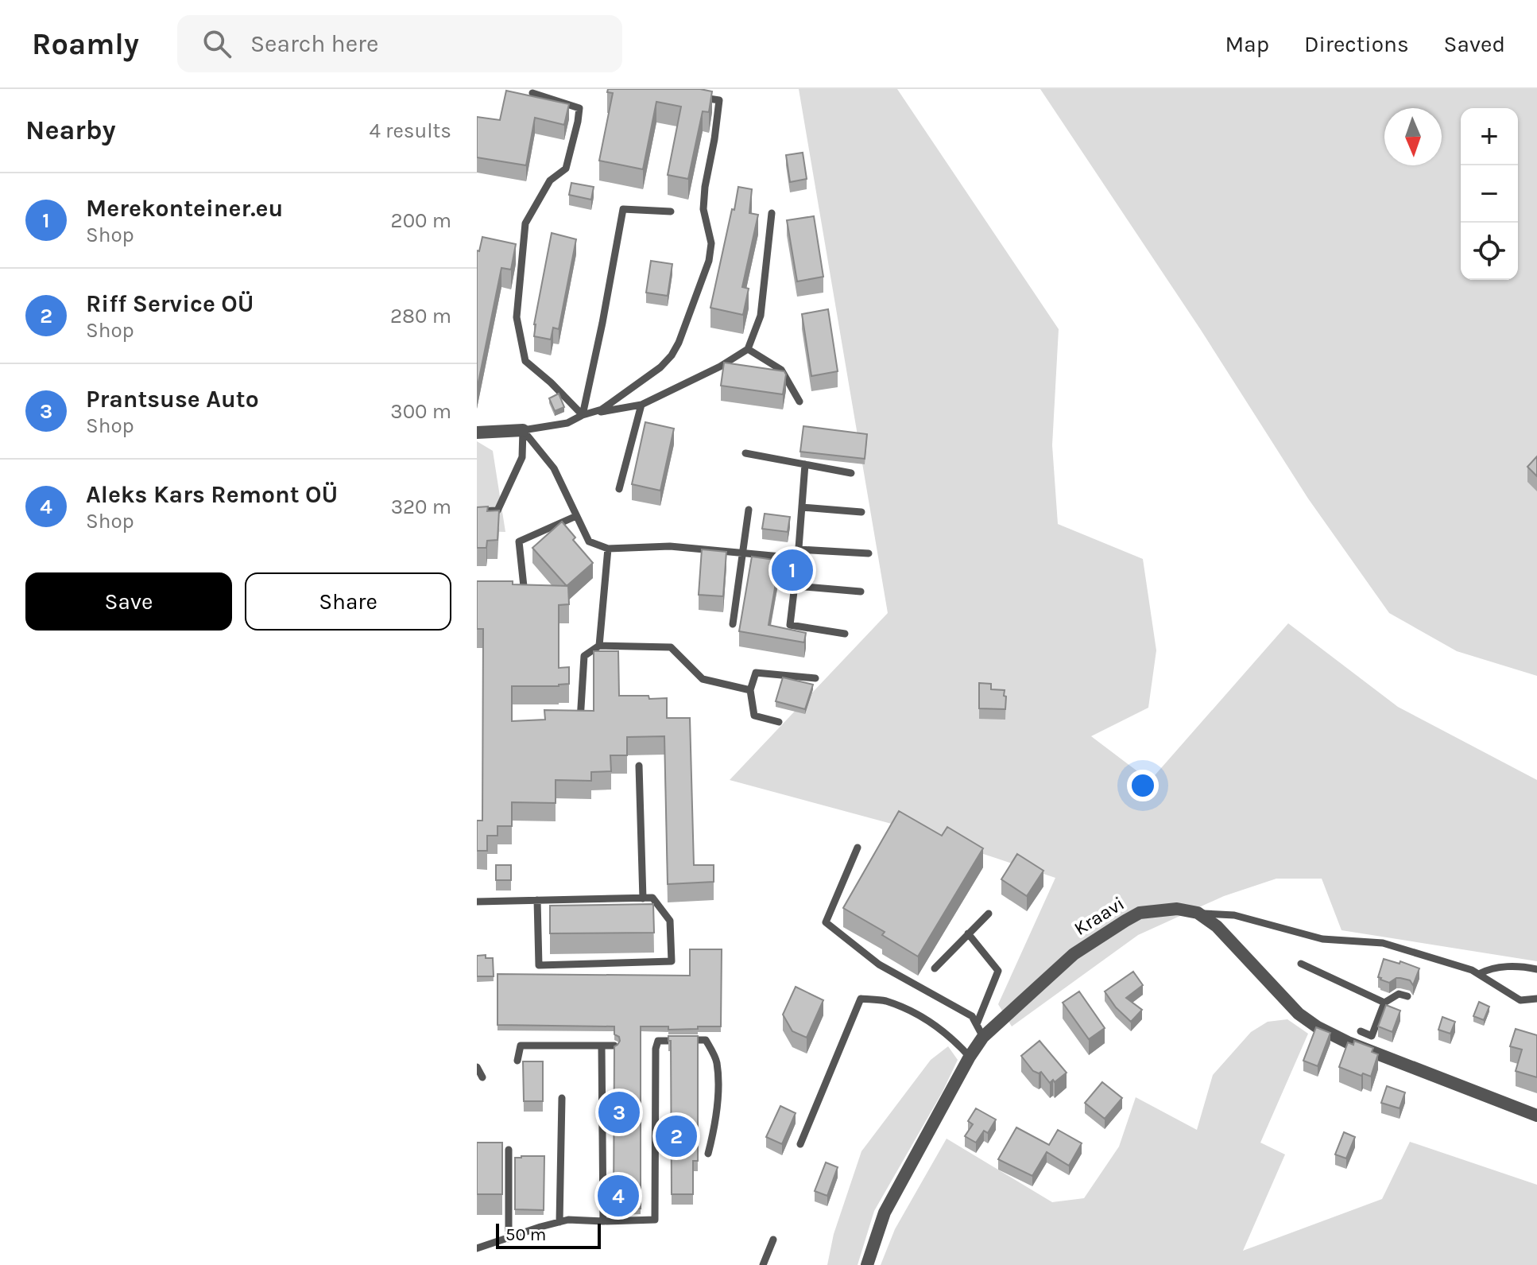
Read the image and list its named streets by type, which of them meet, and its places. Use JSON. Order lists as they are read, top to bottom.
{
  "streets": {
    "street": ["Kraavi"]
  },
  "scale_bar": "50 m",
  "north": "bottom",
  "page": {
    "header": "Roamly",
    "search": "Search here",
    "nav": ["Map", "Directions", "Saved"],
    "heading": ["Nearby", "4 results"],
    "map_buttons": ["+", "−"],
    "list": [
      {
        "mark": "1",
        "name": "Merekonteiner.eu",
        "note": "Shop",
        "value": "200 m"
      },
      {
        "mark": "2",
        "name": "Riff Service OÜ",
        "note": "Shop",
        "value": "280 m"
      },
      {
        "mark": "3",
        "name": "Prantsuse Auto",
        "note": "Shop",
        "value": "300 m"
      },
      {
        "mark": "4",
        "name": "Aleks Kars Remont OÜ",
        "note": "Shop",
        "value": "320 m"
      }
    ],
    "pins": [
      "1",
      "3",
      "2",
      "4"
    ],
    "buttons": ["Save", "Share"],
    "scale": "50 m"
  }
}
